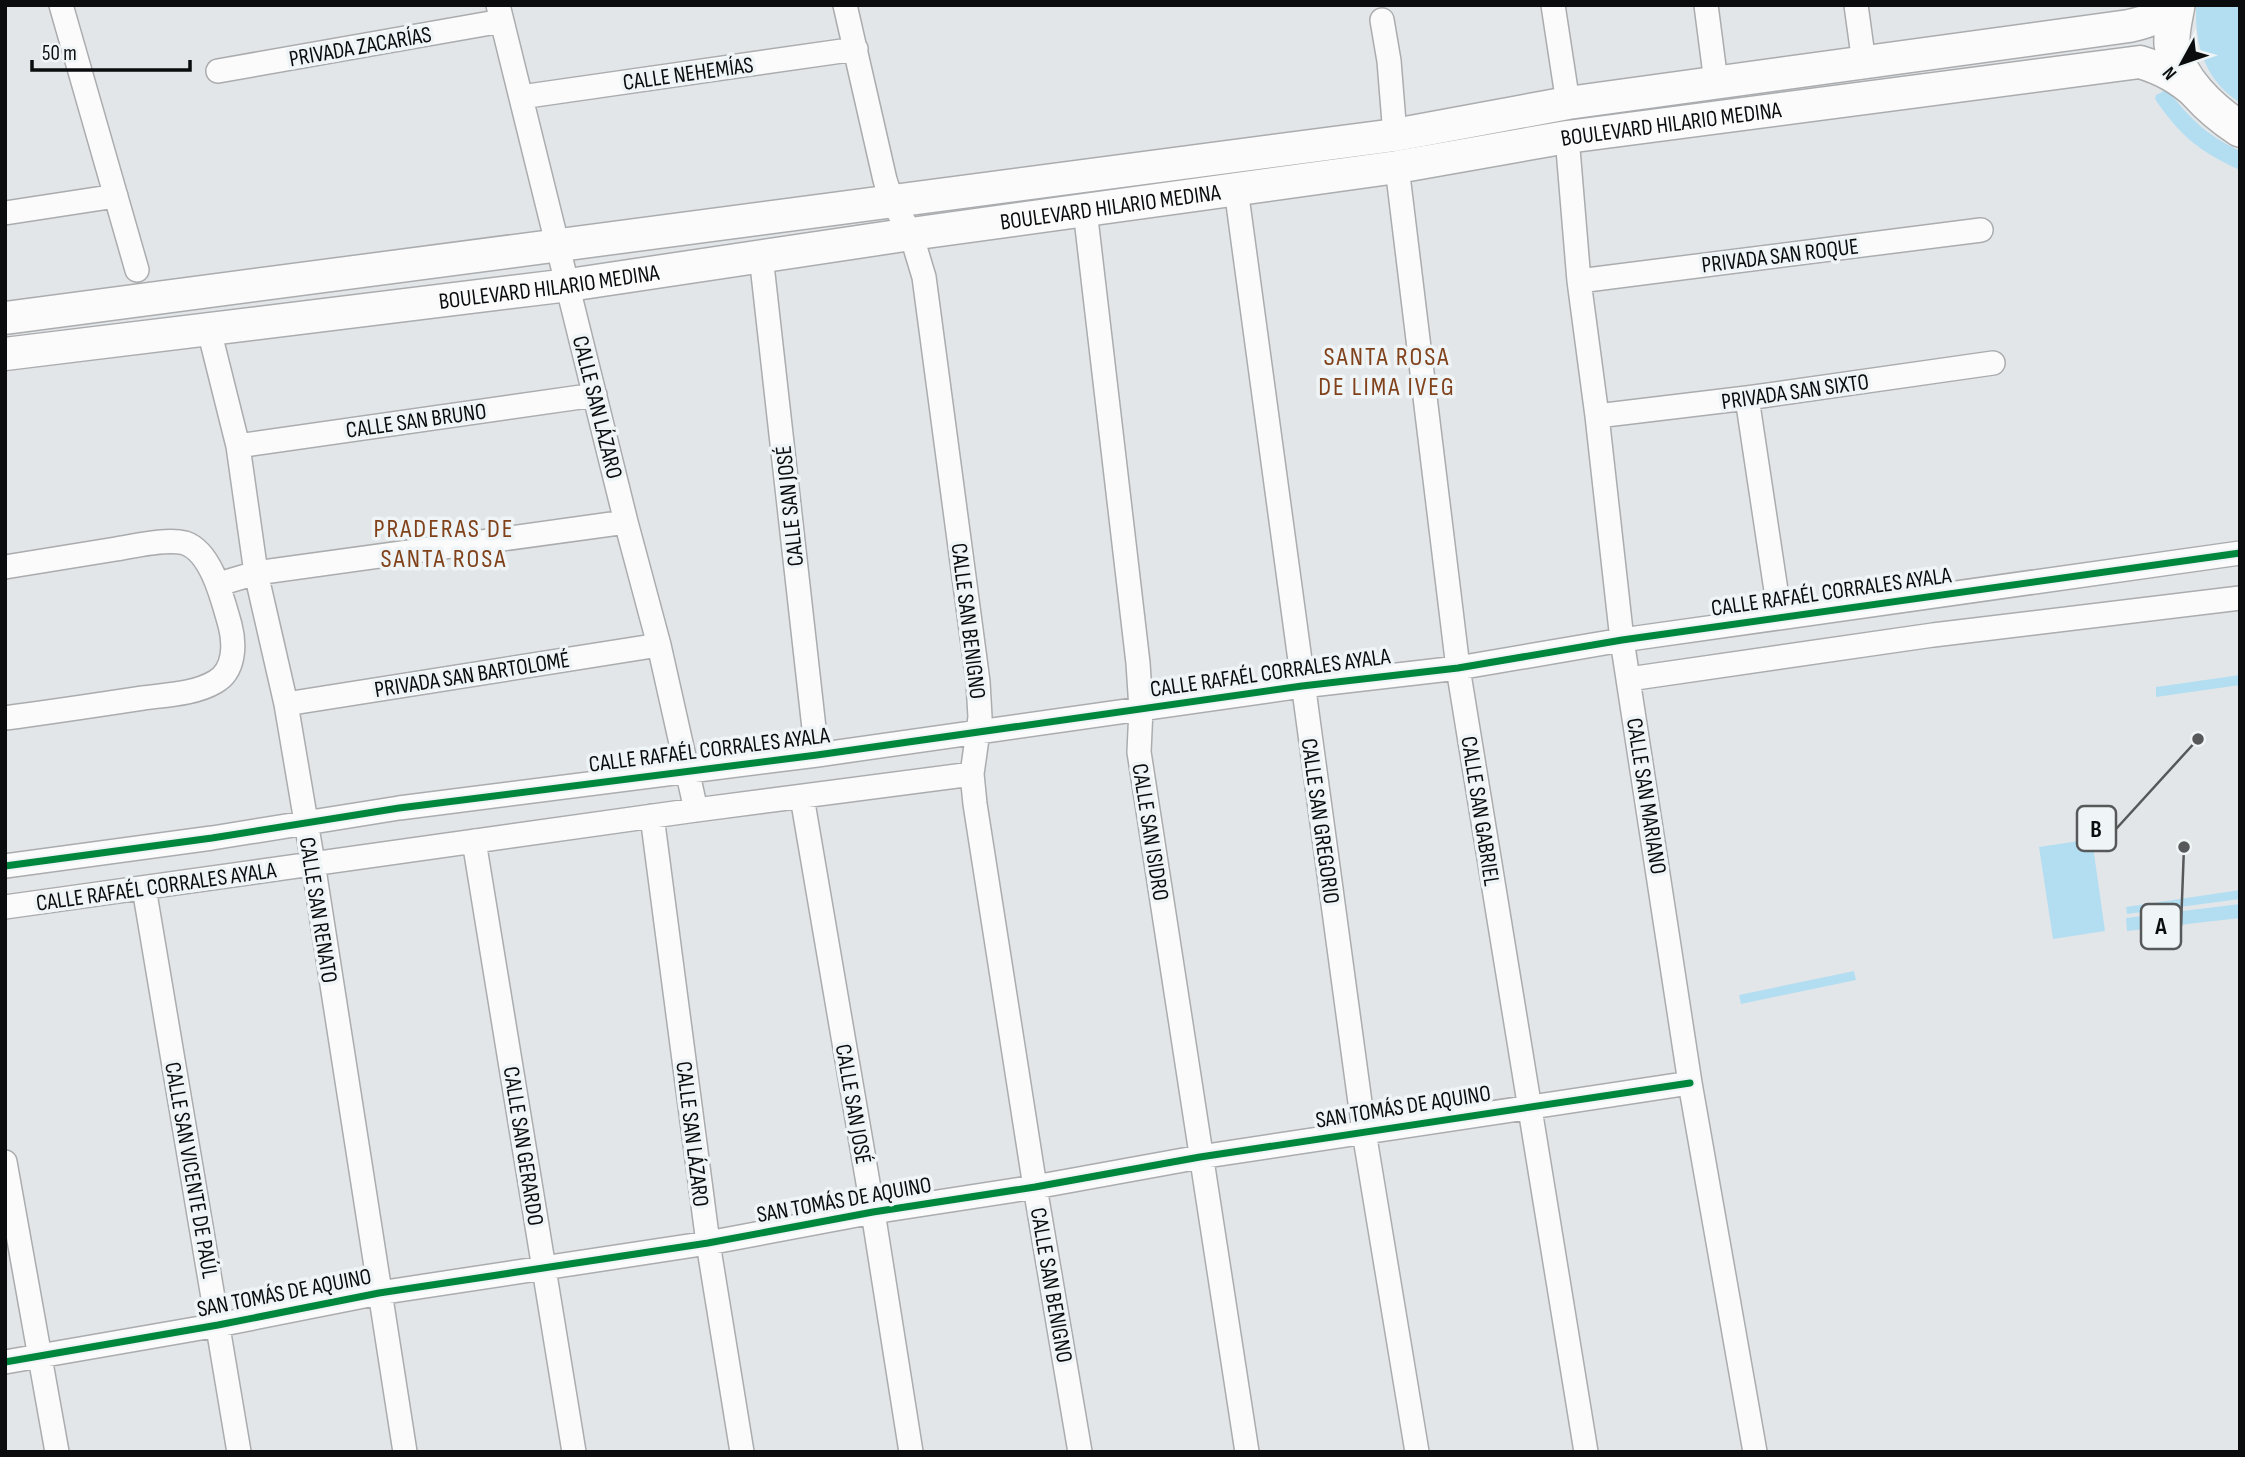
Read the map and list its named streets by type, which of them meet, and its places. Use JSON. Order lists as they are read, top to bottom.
{
  "streets": {
    "main road": ["BOULEVARD HILARIO MEDINA"],
    "street": [
      "PRIVADA ZACARÍAS",
      "CALLE NEHEMÍAS",
      "PRIVADA SAN ROQUE",
      "PRIVADA SAN SIXTO",
      "CALLE SAN LÁZARO",
      "CALLE SAN BRUNO",
      "CALLE SAN JOSÉ",
      "CALLE RAFAÉL CORRALES AYALA",
      "CALLE SAN BENIGNO",
      "PRIVADA SAN BARTOLOMÉ",
      "CALLE SAN MARIANO",
      "CALLE SAN GABRIEL",
      "CALLE SAN GREGORIO",
      "CALLE SAN ISIDRO",
      "CALLE SAN RENATO",
      "SAN TOMÁS DE AQUINO",
      "CALLE SAN GERARDO",
      "CALLE SAN VICENTE DE PAÚL"
    ]
  },
  "crossings": [
    ["PRIVADA ZACARÍAS", "CALLE SAN LÁZARO"],
    ["CALLE NEHEMÍAS", "CALLE SAN LÁZARO"],
    ["CALLE NEHEMÍAS", "CALLE SAN BENIGNO"],
    ["BOULEVARD HILARIO MEDINA", "CALLE SAN LÁZARO"],
    ["BOULEVARD HILARIO MEDINA", "CALLE SAN JOSÉ"],
    ["BOULEVARD HILARIO MEDINA", "CALLE SAN BENIGNO"],
    ["BOULEVARD HILARIO MEDINA", "CALLE SAN MARIANO"],
    ["BOULEVARD HILARIO MEDINA", "CALLE SAN GABRIEL"],
    ["BOULEVARD HILARIO MEDINA", "CALLE SAN GREGORIO"],
    ["BOULEVARD HILARIO MEDINA", "CALLE SAN ISIDRO"],
    ["BOULEVARD HILARIO MEDINA", "CALLE SAN RENATO"],
    ["PRIVADA SAN ROQUE", "CALLE SAN MARIANO"],
    ["PRIVADA SAN SIXTO", "CALLE SAN MARIANO"],
    ["CALLE SAN LÁZARO", "CALLE SAN BRUNO"],
    ["CALLE SAN LÁZARO", "CALLE RAFAÉL CORRALES AYALA"],
    ["CALLE SAN LÁZARO", "PRIVADA SAN BARTOLOMÉ"],
    ["CALLE SAN LÁZARO", "SAN TOMÁS DE AQUINO"],
    ["CALLE SAN BRUNO", "CALLE SAN RENATO"],
    ["CALLE SAN JOSÉ", "CALLE RAFAÉL CORRALES AYALA"],
    ["CALLE SAN JOSÉ", "SAN TOMÁS DE AQUINO"],
    ["CALLE RAFAÉL CORRALES AYALA", "CALLE SAN BENIGNO"],
    ["CALLE RAFAÉL CORRALES AYALA", "CALLE SAN MARIANO"],
    ["CALLE RAFAÉL CORRALES AYALA", "CALLE SAN GABRIEL"],
    ["CALLE RAFAÉL CORRALES AYALA", "CALLE SAN GREGORIO"],
    ["CALLE RAFAÉL CORRALES AYALA", "CALLE SAN ISIDRO"],
    ["CALLE RAFAÉL CORRALES AYALA", "CALLE SAN RENATO"],
    ["CALLE RAFAÉL CORRALES AYALA", "CALLE SAN GERARDO"],
    ["CALLE RAFAÉL CORRALES AYALA", "CALLE SAN VICENTE DE PAÚL"],
    ["CALLE SAN BENIGNO", "SAN TOMÁS DE AQUINO"],
    ["PRIVADA SAN BARTOLOMÉ", "CALLE SAN RENATO"],
    ["CALLE SAN MARIANO", "SAN TOMÁS DE AQUINO"],
    ["CALLE SAN GABRIEL", "SAN TOMÁS DE AQUINO"],
    ["CALLE SAN GREGORIO", "SAN TOMÁS DE AQUINO"],
    ["CALLE SAN ISIDRO", "SAN TOMÁS DE AQUINO"],
    ["CALLE SAN RENATO", "SAN TOMÁS DE AQUINO"],
    ["SAN TOMÁS DE AQUINO", "CALLE SAN GERARDO"],
    ["SAN TOMÁS DE AQUINO", "CALLE SAN VICENTE DE PAÚL"]
  ],
  "districts": ["SANTA ROSA DE LIMA IVEG", "PRADERAS DE SANTA ROSA"],
  "places": ["B", "A"],
  "scale_bar": "50 m",
  "north": "bottom left"
}
